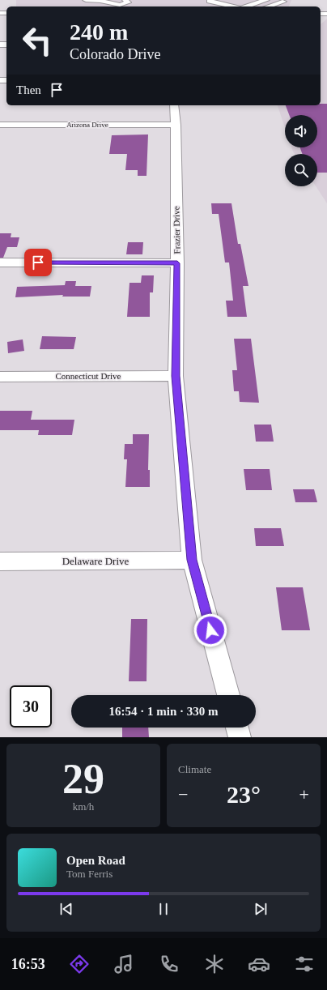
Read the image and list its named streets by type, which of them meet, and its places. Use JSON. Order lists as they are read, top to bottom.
{
  "streets": {
    "street": [
      "Arizona Drive",
      "Frazier Drive",
      "Connecticut Drive",
      "Delaware Drive"
    ]
  },
  "crossings": [
    ["Arizona Drive", "Frazier Drive"],
    ["Frazier Drive", "Connecticut Drive"],
    ["Frazier Drive", "Delaware Drive"]
  ],
  "page": {
    "turn": ["240 m", "Colorado Drive"],
    "then": "Then",
    "limit": "30",
    "trip": "16:54 · 1 min · 330 m",
    "tile": [
      ["29", "km/h"],
      "Climate"
    ],
    "heat": ["−", "23°", "+"],
    "song": ["Open Road", "Tom Ferris"],
    "tabs": "16:53"
  }
}
